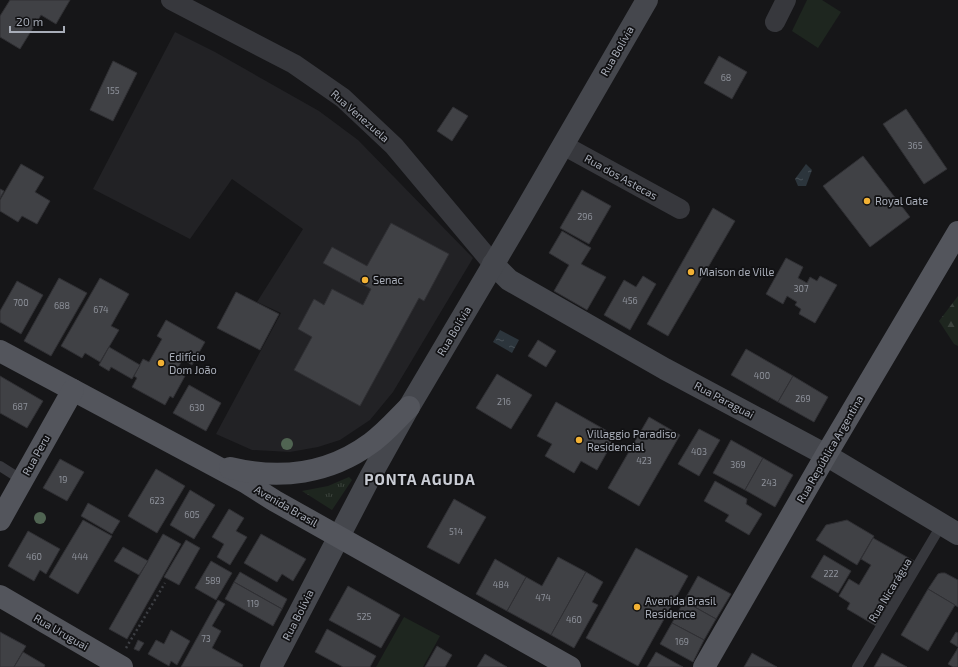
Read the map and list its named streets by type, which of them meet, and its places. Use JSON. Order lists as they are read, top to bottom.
{
  "streets": {
    "main road": [
      "Rua República Argentina",
      "Rua Peru",
      "Avenida Brasil",
      "Rua Uruguai"
    ],
    "street": [
      "Rua Bolívia",
      "Rua Venezuela",
      "Rua dos Astecas",
      "Rua Paraguai"
    ],
    "lane": ["Rua Nicarágua"]
  },
  "crossings": [
    ["Rua Bolívia", "Rua Venezuela"],
    ["Rua Bolívia", "Rua dos Astecas"],
    ["Rua Bolívia", "Rua Paraguai"],
    ["Rua Bolívia", "Avenida Brasil"],
    ["Rua Venezuela", "Rua Paraguai"],
    ["Rua Paraguai", "Rua República Argentina"],
    ["Rua Paraguai", "Rua Nicarágua"],
    ["Rua Peru", "Avenida Brasil"]
  ],
  "districts": ["PONTA AGUDA"],
  "places": [
    "Royal Gate",
    "Maison de Ville",
    "Senac",
    "Edifício Dom João",
    "Villaggio Paradiso Residencial",
    "Avenida Brasil Residence"
  ],
  "house_numbers": [
    "68",
    "155",
    "365",
    "296",
    "307",
    "456",
    "700",
    "688",
    "674",
    "400",
    "269",
    "216",
    "687",
    "630",
    "403",
    "423",
    "369",
    "19",
    "243",
    "623",
    "605",
    "514",
    "460",
    "444",
    "222",
    "589",
    "484",
    "474",
    "119",
    "525",
    "460",
    "73",
    "169"
  ],
  "scale_bar": "20 m"
}
